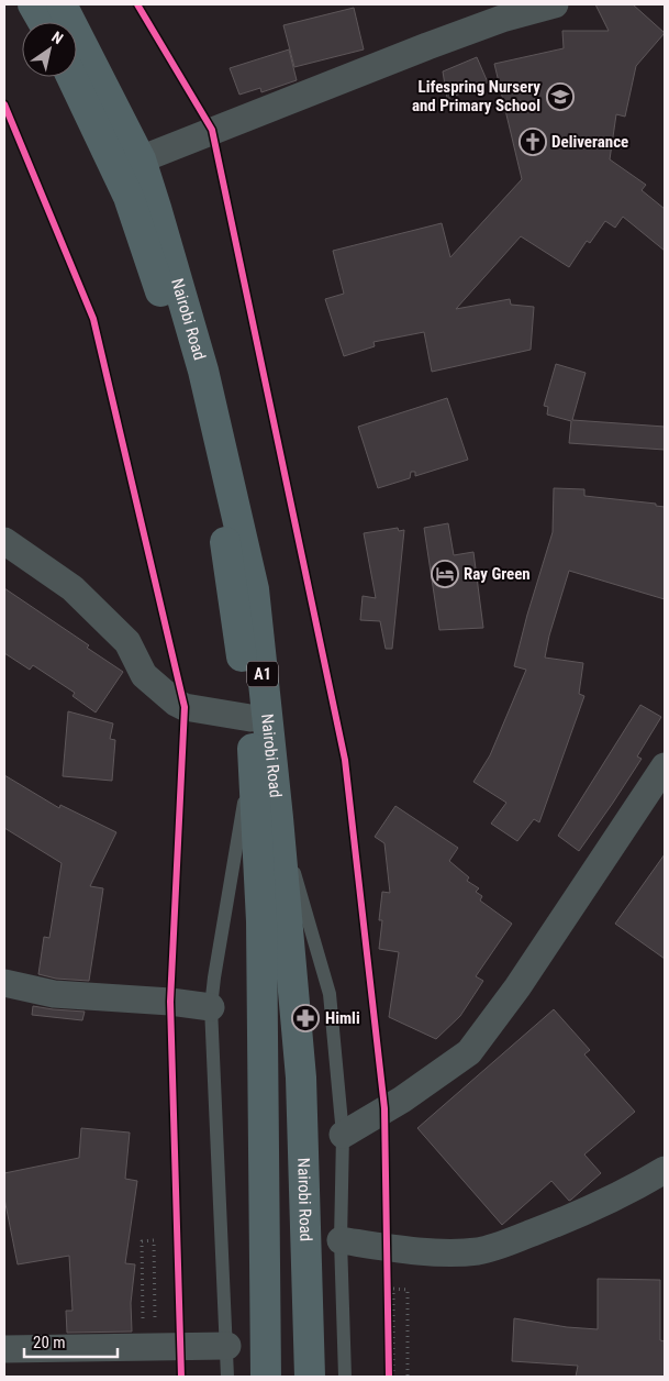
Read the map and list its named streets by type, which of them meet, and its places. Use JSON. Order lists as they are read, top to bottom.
{
  "streets": {
    "highway": ["Nairobi Road", "A1"]
  },
  "places": {
    "school or university": ["Lifespring Nursery and Primary School"],
    "church": ["Deliverance"],
    "hotel": ["Ray Green"],
    "pharmacy": ["Himli"]
  },
  "scale_bar": "20 m",
  "north": "top right"
}
